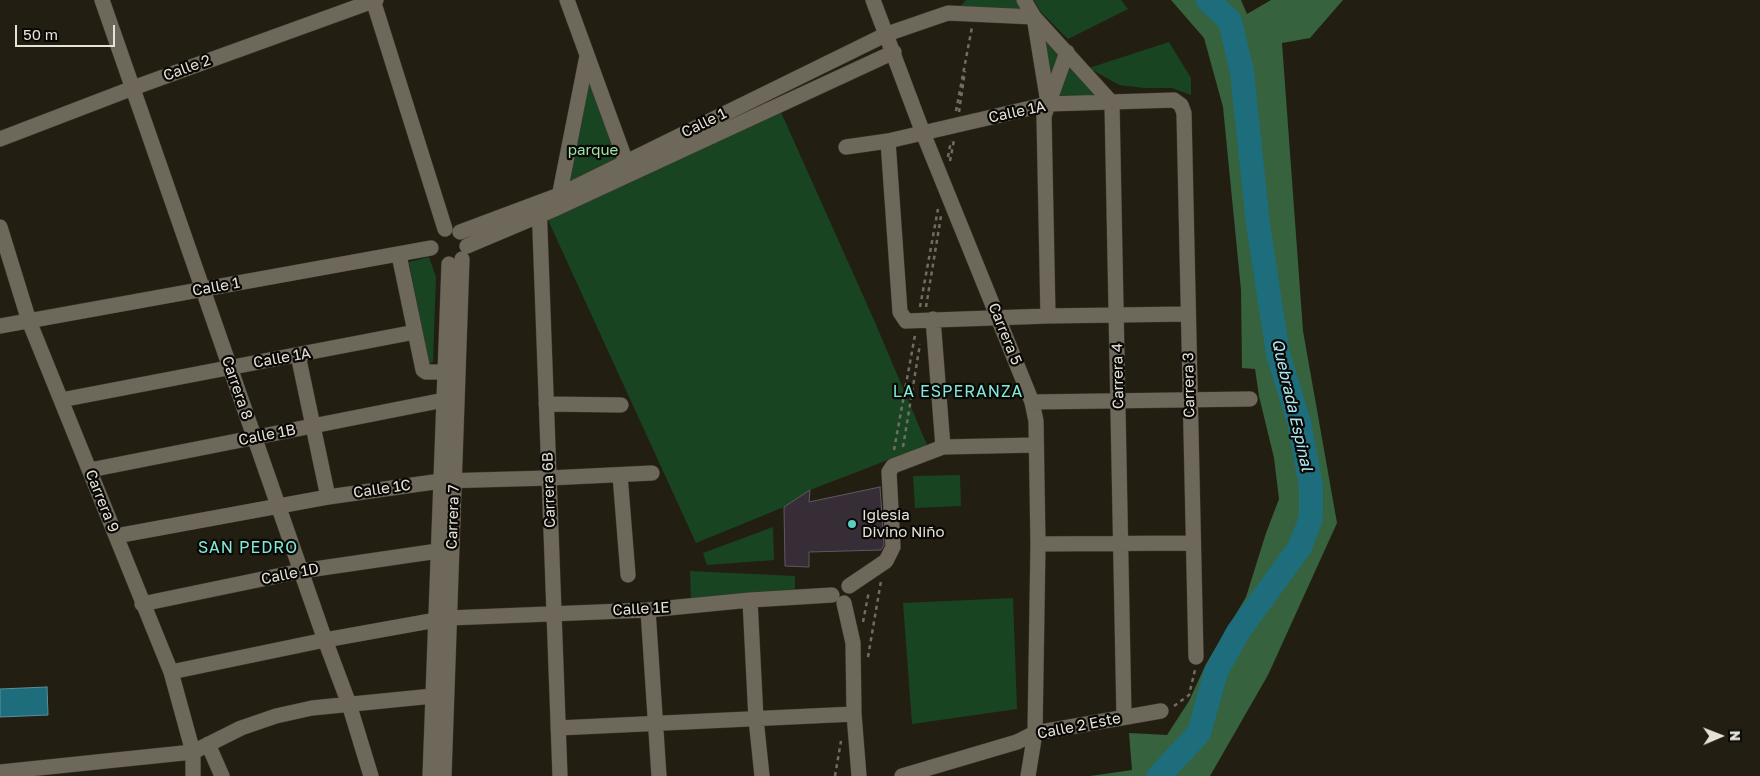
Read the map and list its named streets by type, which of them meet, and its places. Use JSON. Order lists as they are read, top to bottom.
{
  "streets": {
    "street": [
      "Calle 2",
      "Calle 1A",
      "Calle 1",
      "Carrera 5",
      "Carrera 4",
      "Carrera 3",
      "Carrera 8",
      "Calle 1B",
      "Calle 1C",
      "Carrera 6B",
      "Carrera 9",
      "Carrera 7",
      "Calle 1D",
      "Calle 1E",
      "Calle 2 Este"
    ]
  },
  "crossings": [
    ["Calle 2", "Carrera 8"],
    ["Calle 1A", "Carrera 5"],
    ["Calle 1A", "Carrera 4"],
    ["Calle 1A", "Carrera 3"],
    ["Calle 1A", "Carrera 8"],
    ["Calle 1A", "Carrera 9"],
    ["Calle 1", "Carrera 5"],
    ["Calle 1", "Carrera 8"],
    ["Calle 1", "Carrera 6B"],
    ["Calle 1", "Carrera 9"],
    ["Calle 1", "Carrera 7"],
    ["Carrera 5", "Calle 2 Este"],
    ["Carrera 4", "Calle 2 Este"],
    ["Carrera 8", "Calle 1B"],
    ["Carrera 8", "Calle 1C"],
    ["Carrera 8", "Calle 1D"],
    ["Carrera 8", "Calle 1E"],
    ["Calle 1B", "Carrera 9"],
    ["Calle 1B", "Carrera 7"],
    ["Calle 1C", "Carrera 6B"],
    ["Calle 1C", "Carrera 9"],
    ["Calle 1C", "Carrera 7"],
    ["Carrera 6B", "Calle 1E"],
    ["Carrera 9", "Calle 1D"],
    ["Carrera 9", "Calle 1E"],
    ["Carrera 7", "Calle 1D"],
    ["Carrera 7", "Calle 1E"]
  ],
  "districts": ["LA ESPERANZA", "SAN PEDRO"],
  "water": ["Quebrada Espinal"],
  "parks": ["parque"],
  "places": ["Iglesia Divino Niño"],
  "scale_bar": "50 m",
  "north": "right"
}
